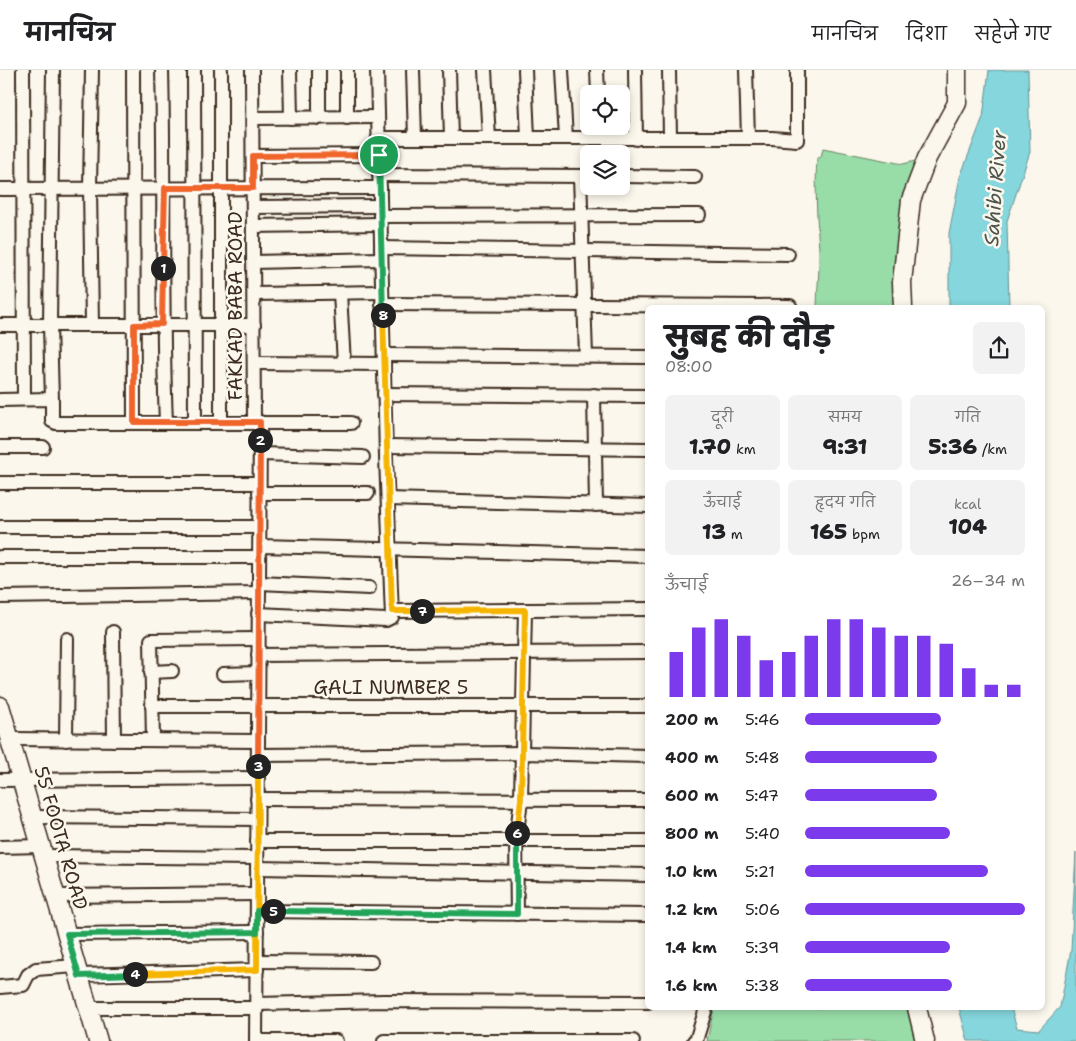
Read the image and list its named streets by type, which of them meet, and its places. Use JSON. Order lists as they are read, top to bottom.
{
  "streets": {
    "street": ["FAKKAD BABA ROAD", "GALI NUMBER 5", "55 FOOTA ROAD"]
  },
  "crossings": [
    ["FAKKAD BABA ROAD", "GALI NUMBER 5"]
  ],
  "water": ["Sahibi River"],
  "page": {
    "header": "मानचित्र",
    "nav": ["मानचित्र", "दिशा", "सहेजे गए"],
    "pins": [
      "1",
      "8",
      "2",
      "7",
      "3",
      "6",
      "5",
      "4"
    ],
    "heading": ["सुबह की दौड़", "08:00"],
    "stats": [
      ["दूरी", "1.70 km"],
      ["समय", "9:31"],
      ["गति", "5:36 /km"],
      ["ऊँचाई", "13 m"],
      ["हृदय गति", "165 bpm"],
      ["kcal", "104"]
    ],
    "chart": ["ऊँचाई", "26–34 m"],
    "list": [
      {
        "name": "200 m",
        "note": "5:46"
      },
      {
        "name": "400 m",
        "note": "5:48"
      },
      {
        "name": "600 m",
        "note": "5:47"
      },
      {
        "name": "800 m",
        "note": "5:40"
      },
      {
        "name": "1.0 km",
        "note": "5:21"
      },
      {
        "name": "1.2 km",
        "note": "5:06"
      },
      {
        "name": "1.4 km",
        "note": "5:39"
      },
      {
        "name": "1.6 km",
        "note": "5:38"
      }
    ]
  }
}
